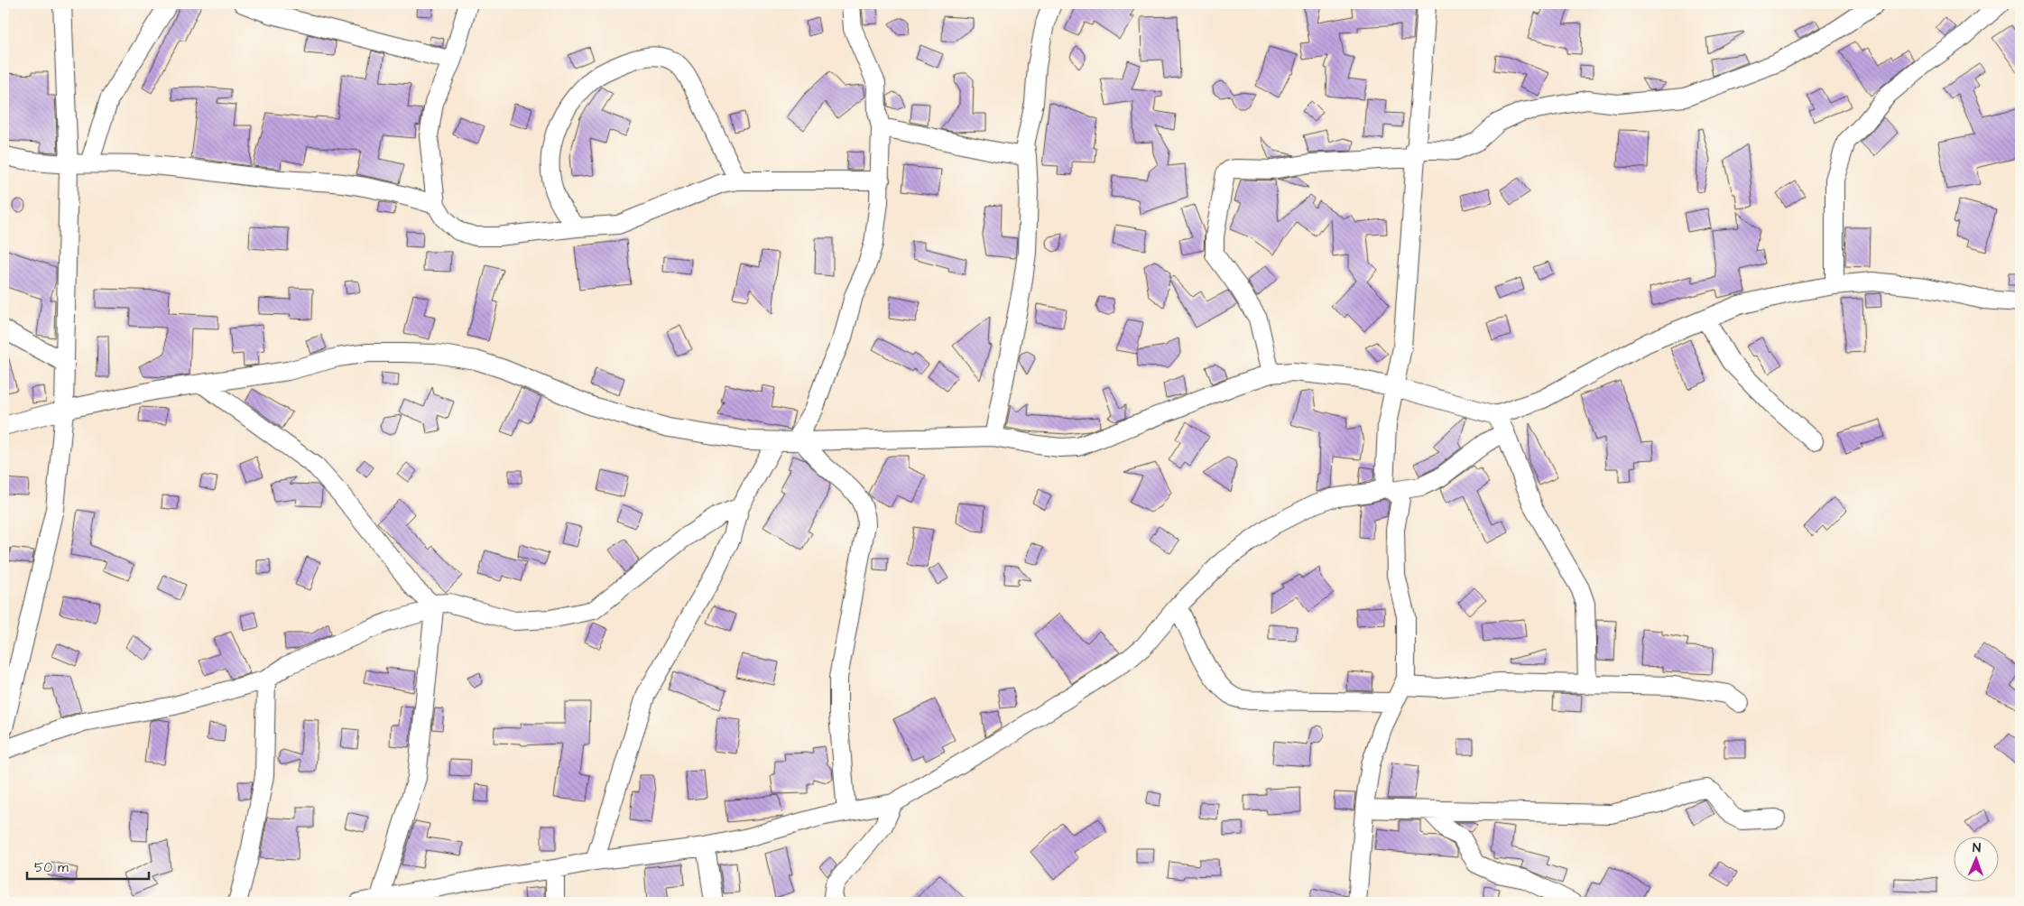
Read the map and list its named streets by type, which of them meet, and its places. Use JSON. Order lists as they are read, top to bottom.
{
  "scale_bar": "50 m",
  "north": "top"
}
